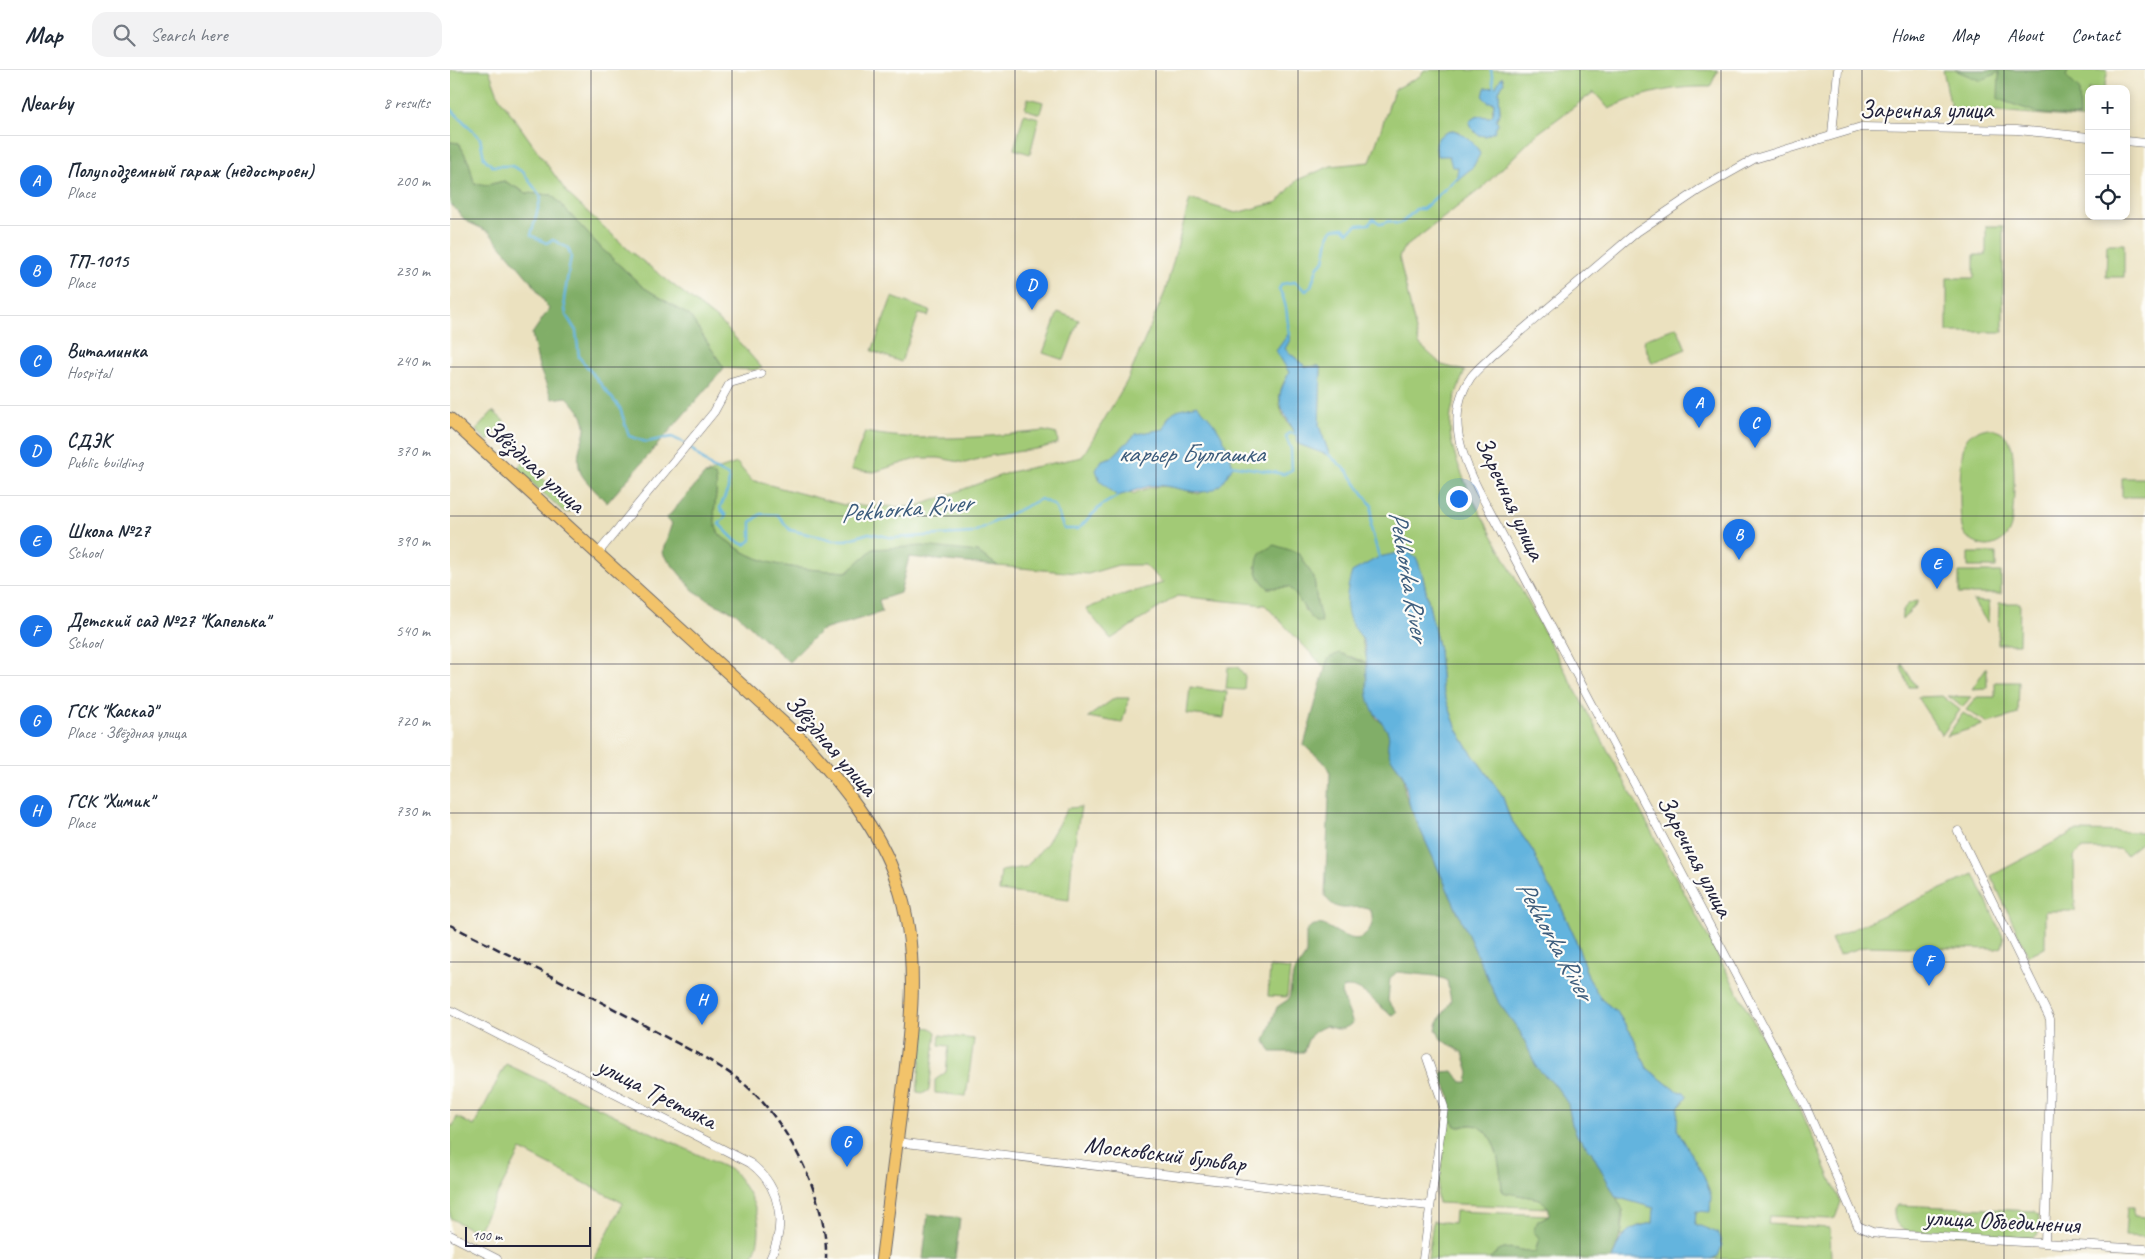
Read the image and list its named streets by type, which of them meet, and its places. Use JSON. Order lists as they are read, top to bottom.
{
  "streets": {
    "main road": ["Звёздная улица"],
    "street": [
      "Заречная улица",
      "улица Третьяка",
      "Московский бульвар",
      "улица Объединения"
    ]
  },
  "crossings": [
    ["Заречная улица", "улица Объединения"],
    ["Звёздная улица", "Московский бульвар"]
  ],
  "water": ["карьер Булгашка", "Pekhorka River"],
  "scale_bar": "100 m",
  "page": {
    "header": "Map",
    "search": "Search here",
    "nav": [
      "Home",
      "Map",
      "About",
      "Contact"
    ],
    "heading": ["Nearby", "8 results"],
    "map_buttons": ["+", "−"],
    "list": [
      {
        "mark": "A",
        "name": "Полуподземный гараж (недостроен)",
        "note": "Place",
        "value": "200 m"
      },
      {
        "mark": "B",
        "name": "ТП-1015",
        "note": "Place",
        "value": "230 m"
      },
      {
        "mark": "C",
        "name": "Витаминка",
        "note": "Hospital",
        "value": "240 m"
      },
      {
        "mark": "D",
        "name": "СДЭК",
        "note": "Public building",
        "value": "370 m"
      },
      {
        "mark": "E",
        "name": "Школа №27",
        "note": "School",
        "value": "390 m"
      },
      {
        "mark": "F",
        "name": "Детский сад №27 \"Капелька\"",
        "note": "School",
        "value": "540 m"
      },
      {
        "mark": "G",
        "name": "ГСК \"Каскад\"",
        "note": "Place · Звёздная улица",
        "value": "720 m"
      },
      {
        "mark": "H",
        "name": "ГСК \"Химик\"",
        "note": "Place",
        "value": "730 m"
      }
    ],
    "pins": [
      "D",
      "A",
      "C",
      "B",
      "E",
      "F",
      "H",
      "G"
    ],
    "scale": "100 m"
  }
}
